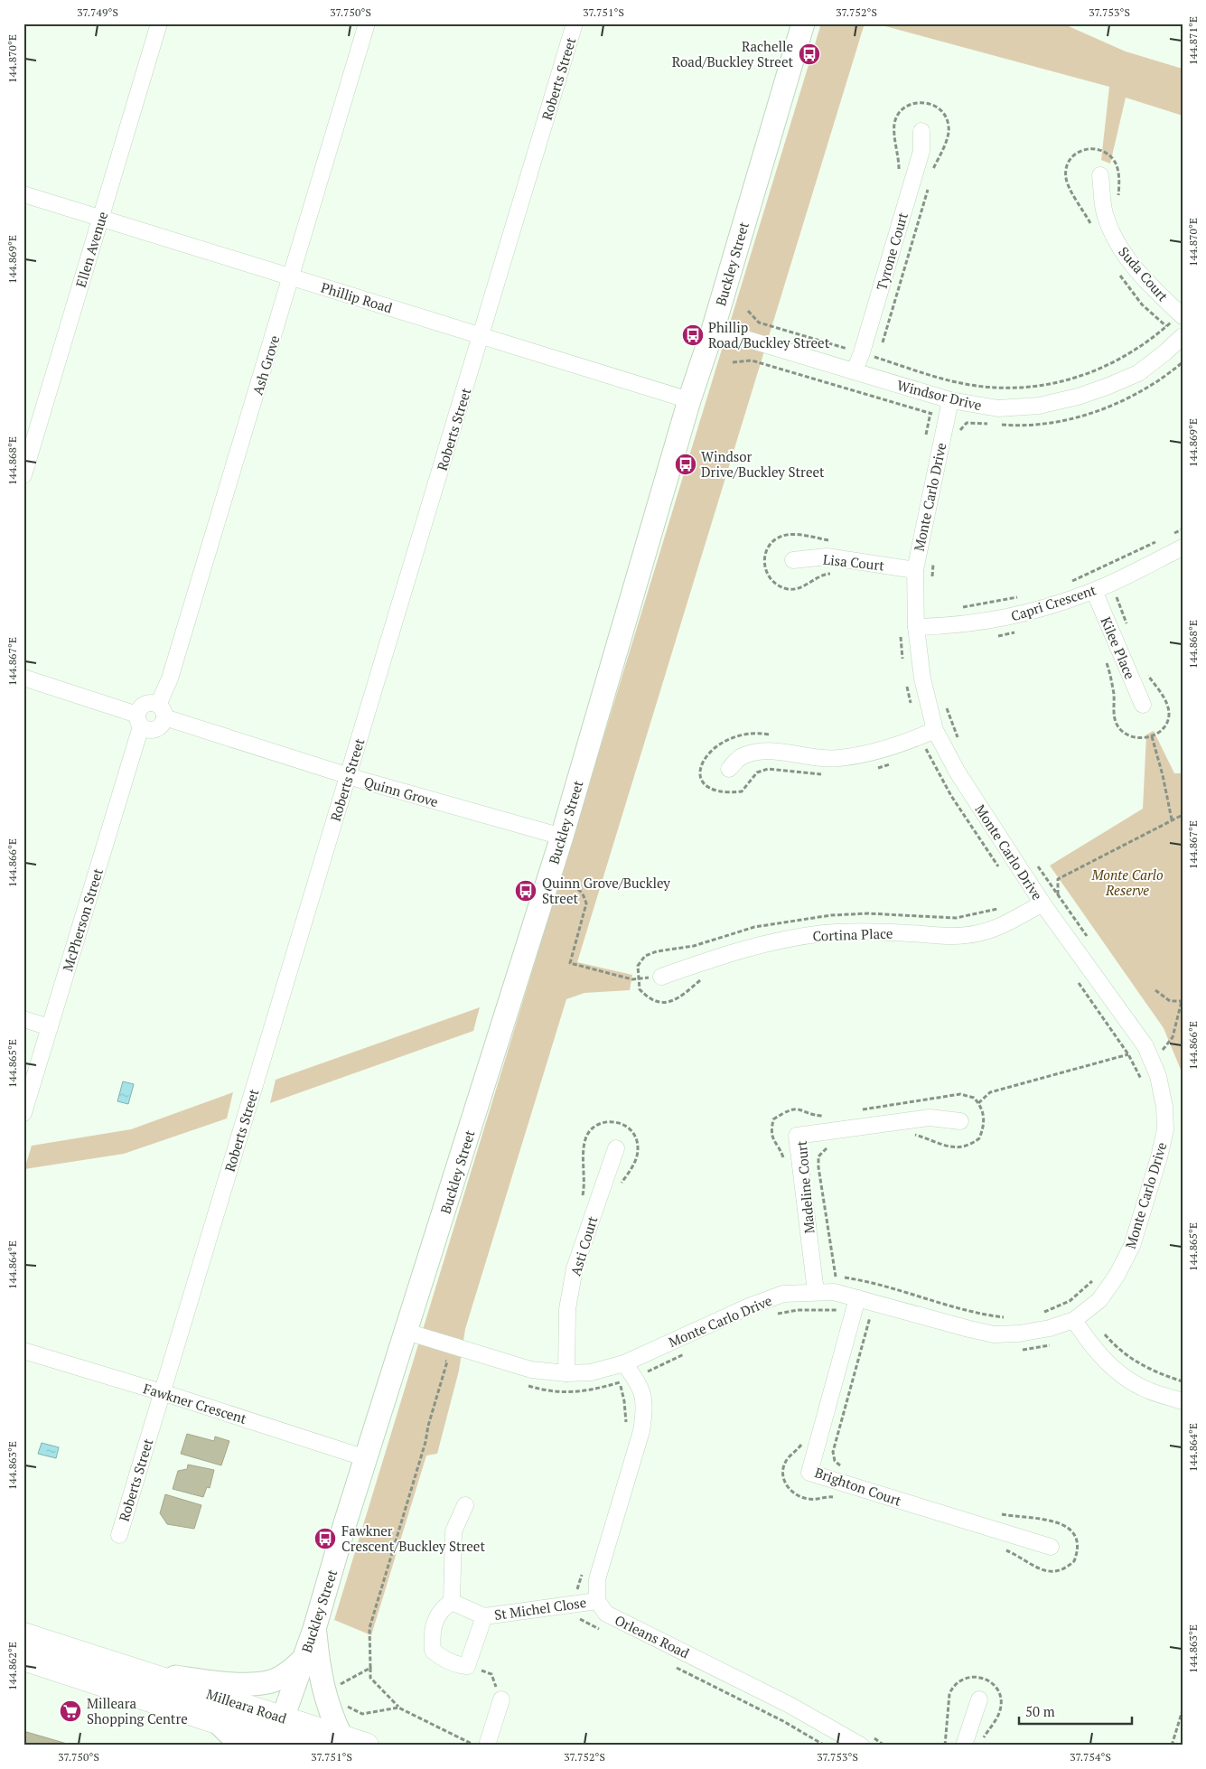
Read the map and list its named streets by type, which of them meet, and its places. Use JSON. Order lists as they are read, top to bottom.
{
  "streets": {
    "main road": ["Buckley Street", "Milleara Road"],
    "street": [
      "Roberts Street",
      "Ellen Avenue",
      "Tyrone Court",
      "Suda Court",
      "Phillip Road",
      "Ash Grove",
      "Windsor Drive",
      "Monte Carlo Drive",
      "Lisa Court",
      "Capri Crescent",
      "Kilee Place",
      "Quinn Grove",
      "McPherson Street",
      "Cortina Place",
      "Madeline Court",
      "Asti Court",
      "Fawkner Crescent",
      "Brighton Court",
      "St Michel Close",
      "Orleans Road"
    ]
  },
  "crossings": [
    ["Roberts Street", "Phillip Road"],
    ["Roberts Street", "Quinn Grove"],
    ["Roberts Street", "Fawkner Crescent"],
    ["Ellen Avenue", "Phillip Road"],
    ["Tyrone Court", "Windsor Drive"],
    ["Buckley Street", "Phillip Road"],
    ["Buckley Street", "Windsor Drive"],
    ["Buckley Street", "Monte Carlo Drive"],
    ["Buckley Street", "Quinn Grove"],
    ["Buckley Street", "Fawkner Crescent"],
    ["Buckley Street", "Milleara Road"],
    ["Phillip Road", "Ash Grove"],
    ["Ash Grove", "Quinn Grove"],
    ["Ash Grove", "McPherson Street"],
    ["Windsor Drive", "Monte Carlo Drive"],
    ["Monte Carlo Drive", "Lisa Court"],
    ["Monte Carlo Drive", "Capri Crescent"],
    ["Monte Carlo Drive", "Cortina Place"],
    ["Monte Carlo Drive", "Madeline Court"],
    ["Monte Carlo Drive", "Asti Court"],
    ["Monte Carlo Drive", "Brighton Court"],
    ["Capri Crescent", "Kilee Place"],
    ["Quinn Grove", "McPherson Street"],
    ["St Michel Close", "Orleans Road"]
  ],
  "parks": ["Monte Carlo Reserve"],
  "places": {
    "bus stop": [
      "Rachelle Road/Buckley Street",
      "Phillip Road/Buckley Street",
      "Windsor Drive/Buckley Street",
      "Quinn Grove/Buckley Street",
      "Fawkner Crescent/Buckley Street"
    ],
    "supermarket": ["Milleara Shopping Centre"]
  },
  "scale_bar": "50 m",
  "coordinates": [
    "37.749°S",
    "37.750°S",
    "37.751°S",
    "37.752°S",
    "37.753°S",
    "144.871°E",
    "144.870°E",
    "144.869°E",
    "144.868°E",
    "144.867°E",
    "144.866°E",
    "144.865°E",
    "144.864°E",
    "144.863°E",
    "144.862°E",
    "37.754°S"
  ]
}
